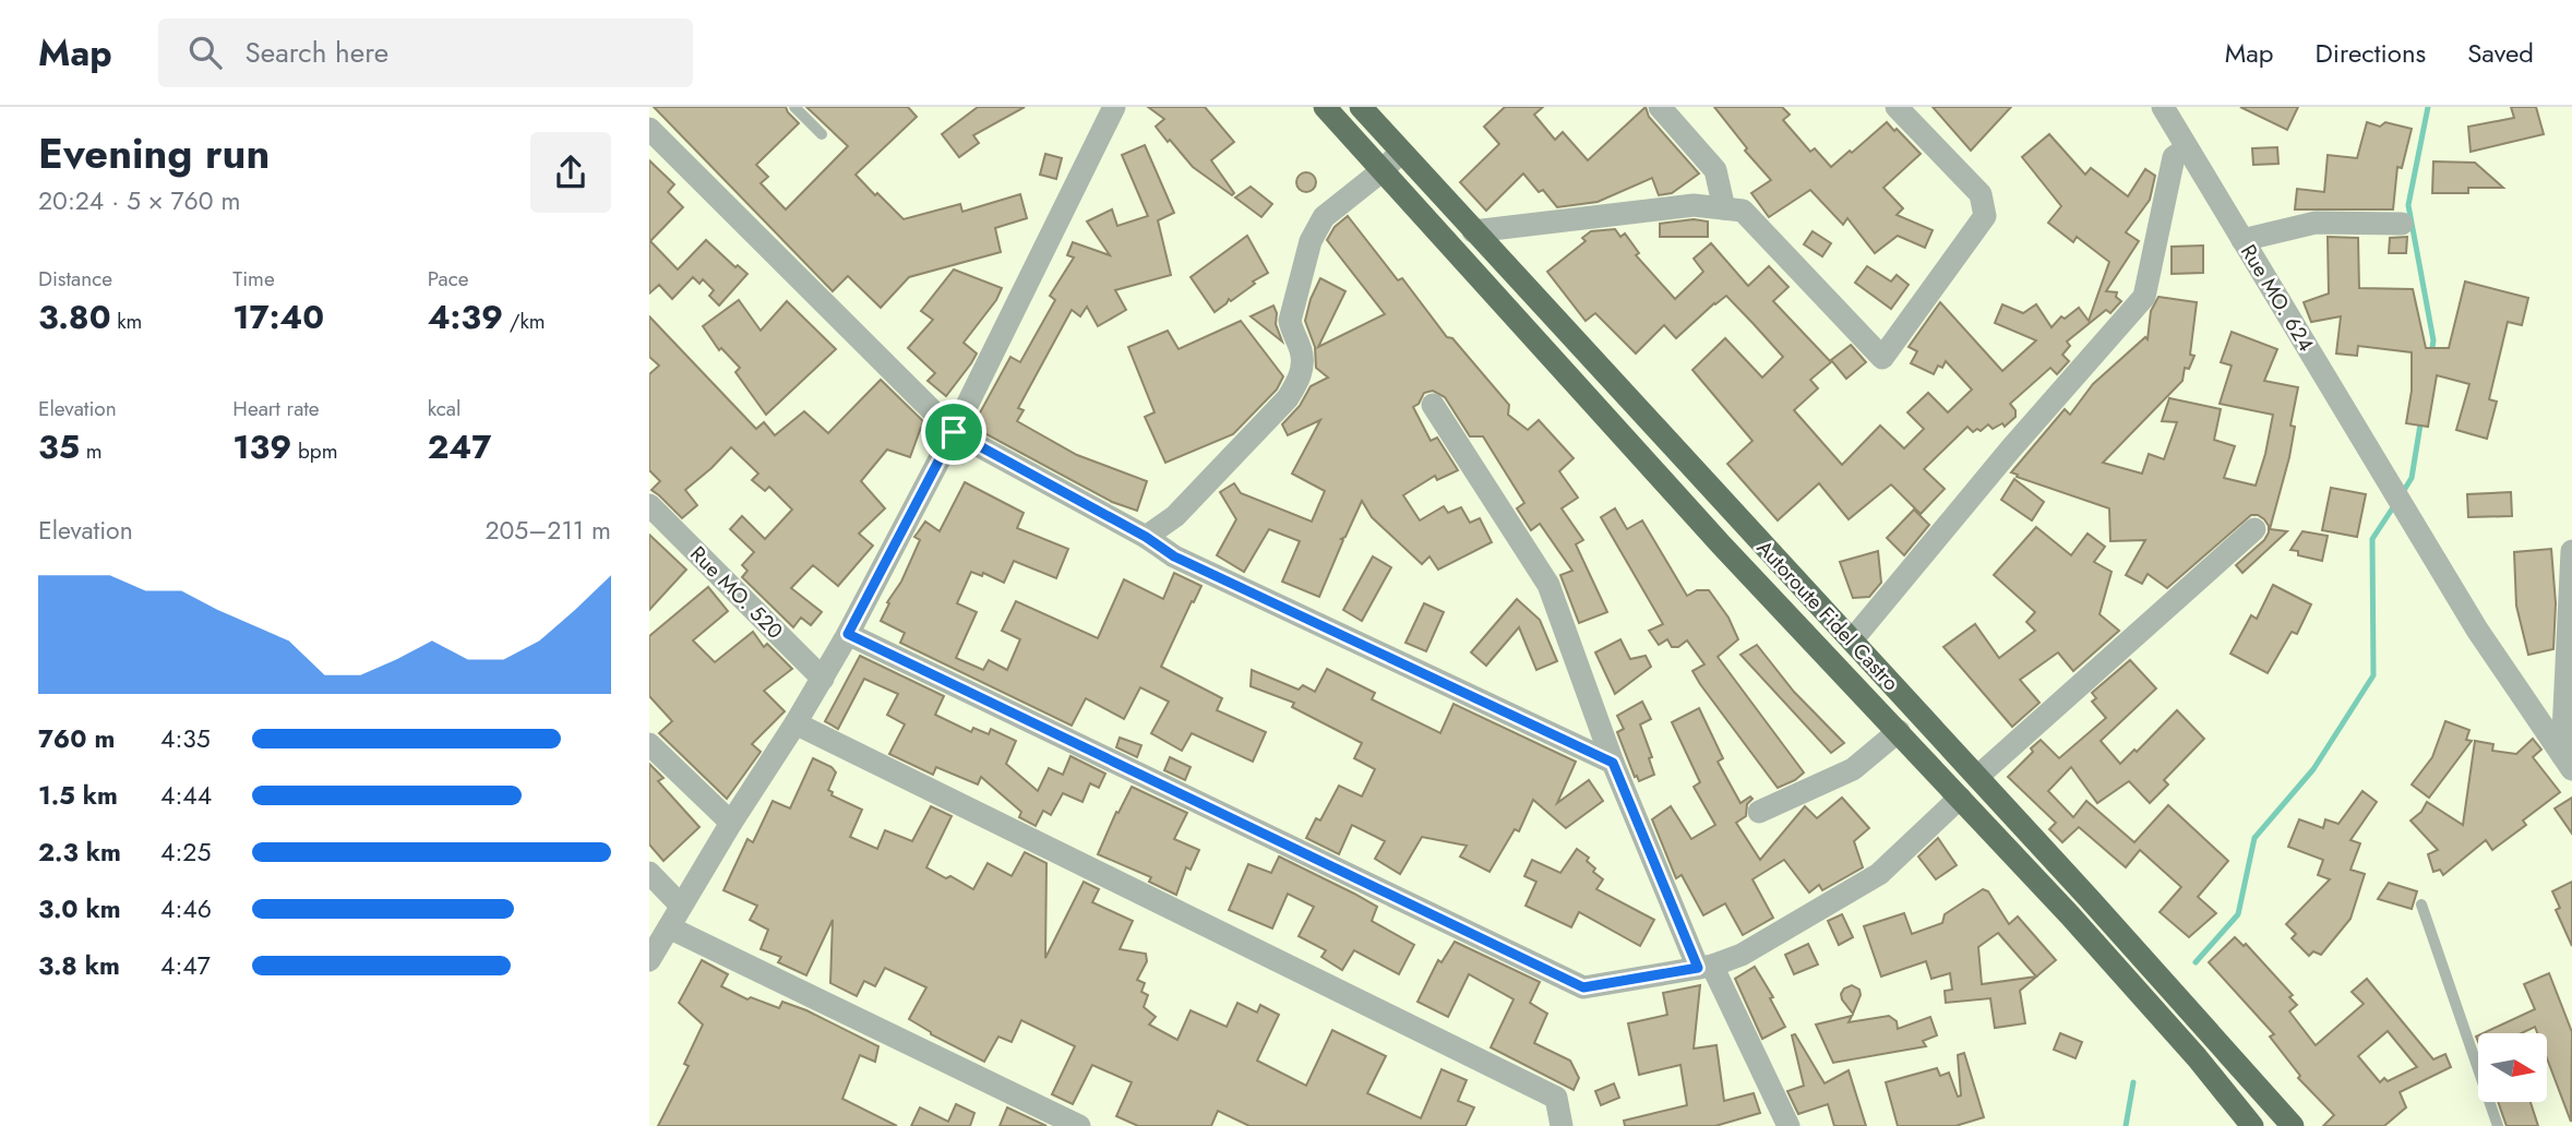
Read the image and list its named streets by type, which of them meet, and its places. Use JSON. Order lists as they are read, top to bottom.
{
  "streets": {
    "highway": ["Autoroute Fidel Castro"],
    "street": ["Rue MO. 624", "Rue MO. 520"]
  },
  "north": "right",
  "page": {
    "header": "Map",
    "search": "Search here",
    "nav": ["Map", "Directions", "Saved"],
    "heading": ["Evening run", "20:24 · 5 × 760 m"],
    "stats": [
      ["Distance", "3.80 km"],
      ["Time", "17:40"],
      ["Pace", "4:39 /km"],
      ["Elevation", "35 m"],
      ["Heart rate", "139 bpm"],
      ["kcal", "247"]
    ],
    "chart": ["Elevation", "205–211 m"],
    "list": [
      {
        "name": "760 m",
        "note": "4:35"
      },
      {
        "name": "1.5 km",
        "note": "4:44"
      },
      {
        "name": "2.3 km",
        "note": "4:25"
      },
      {
        "name": "3.0 km",
        "note": "4:46"
      },
      {
        "name": "3.8 km",
        "note": "4:47"
      }
    ]
  }
}
